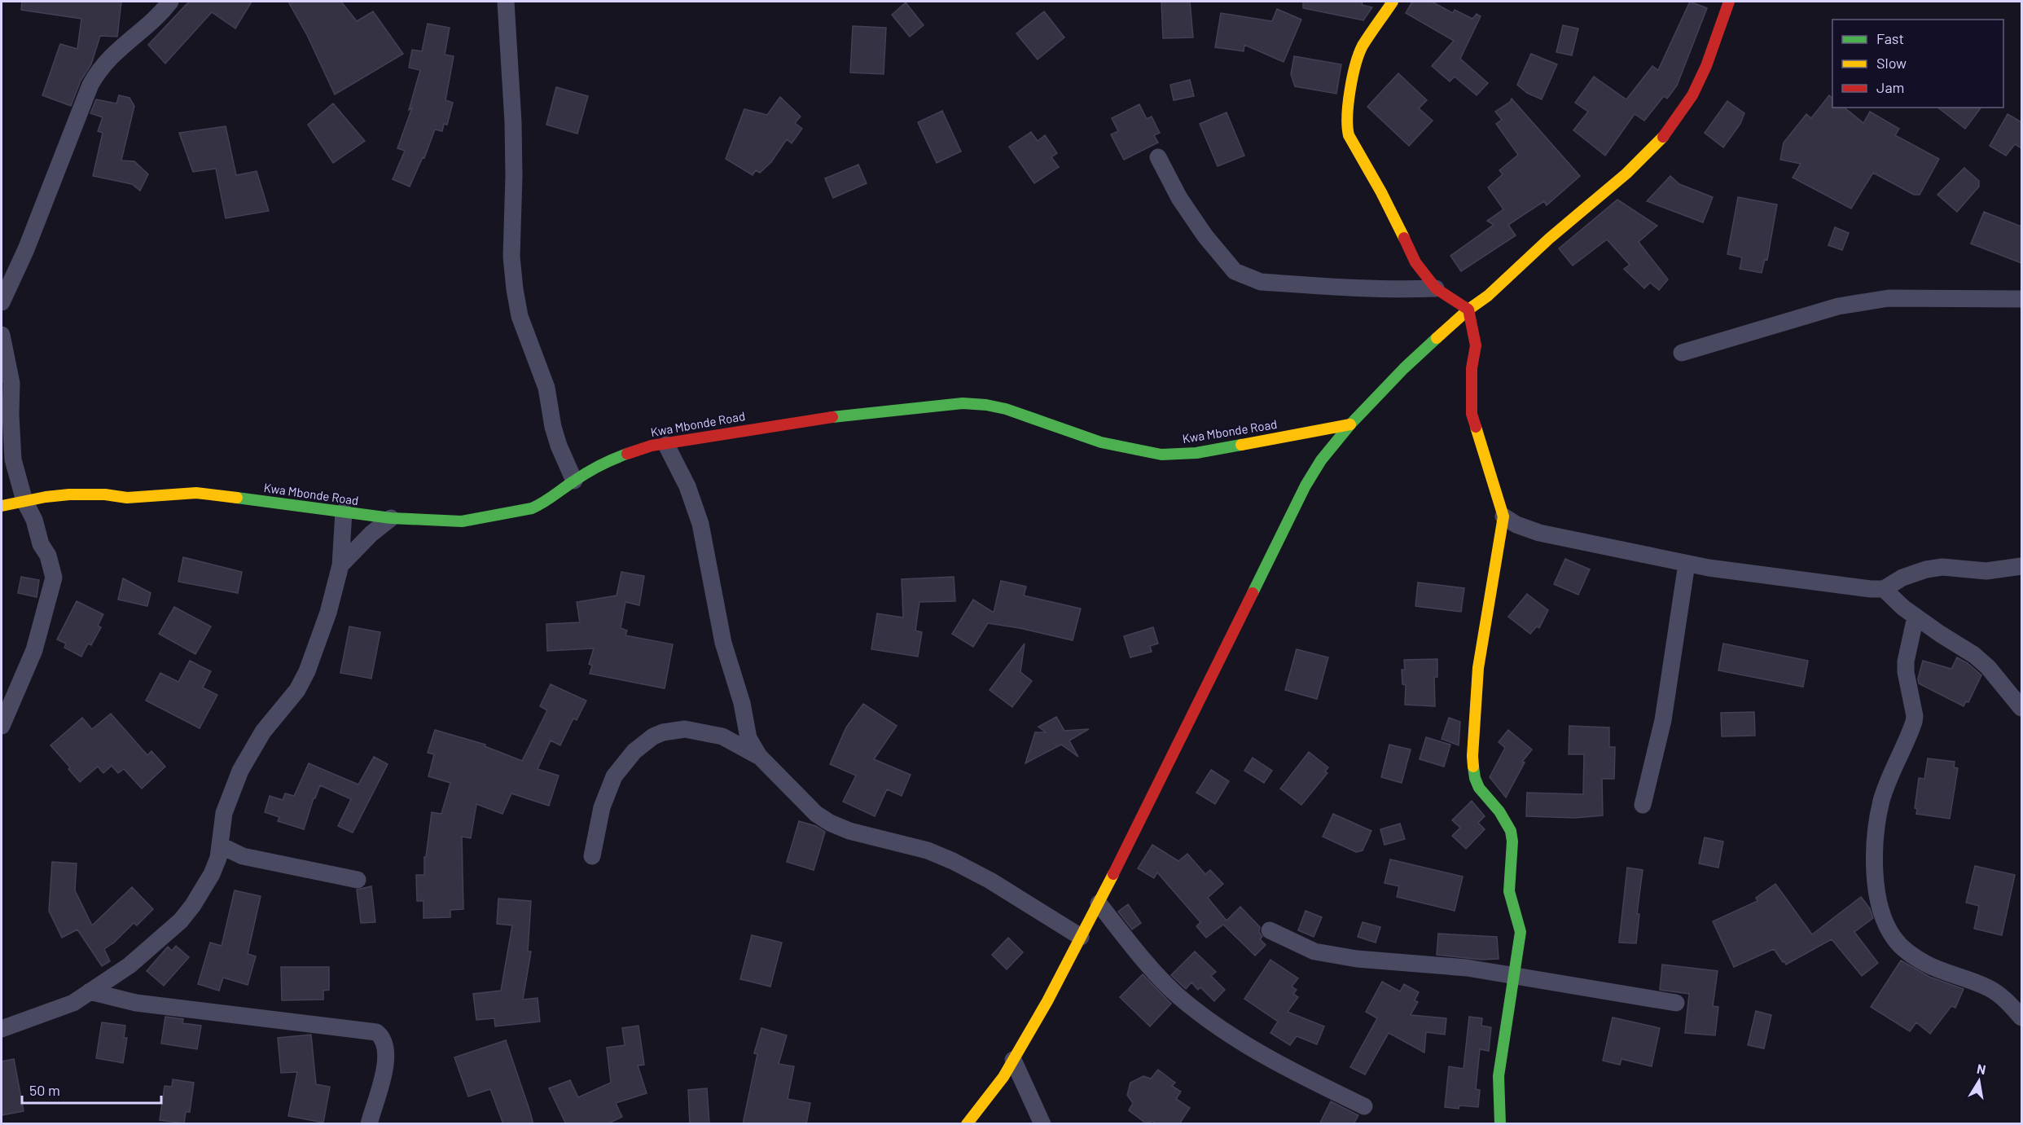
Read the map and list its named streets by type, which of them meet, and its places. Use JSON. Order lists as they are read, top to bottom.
{
  "streets": {
    "street": ["Kwa Mbonde Road"]
  },
  "legend": ["Fast", "Slow", "Jam"],
  "scale_bar": "50 m",
  "north": "top"
}
